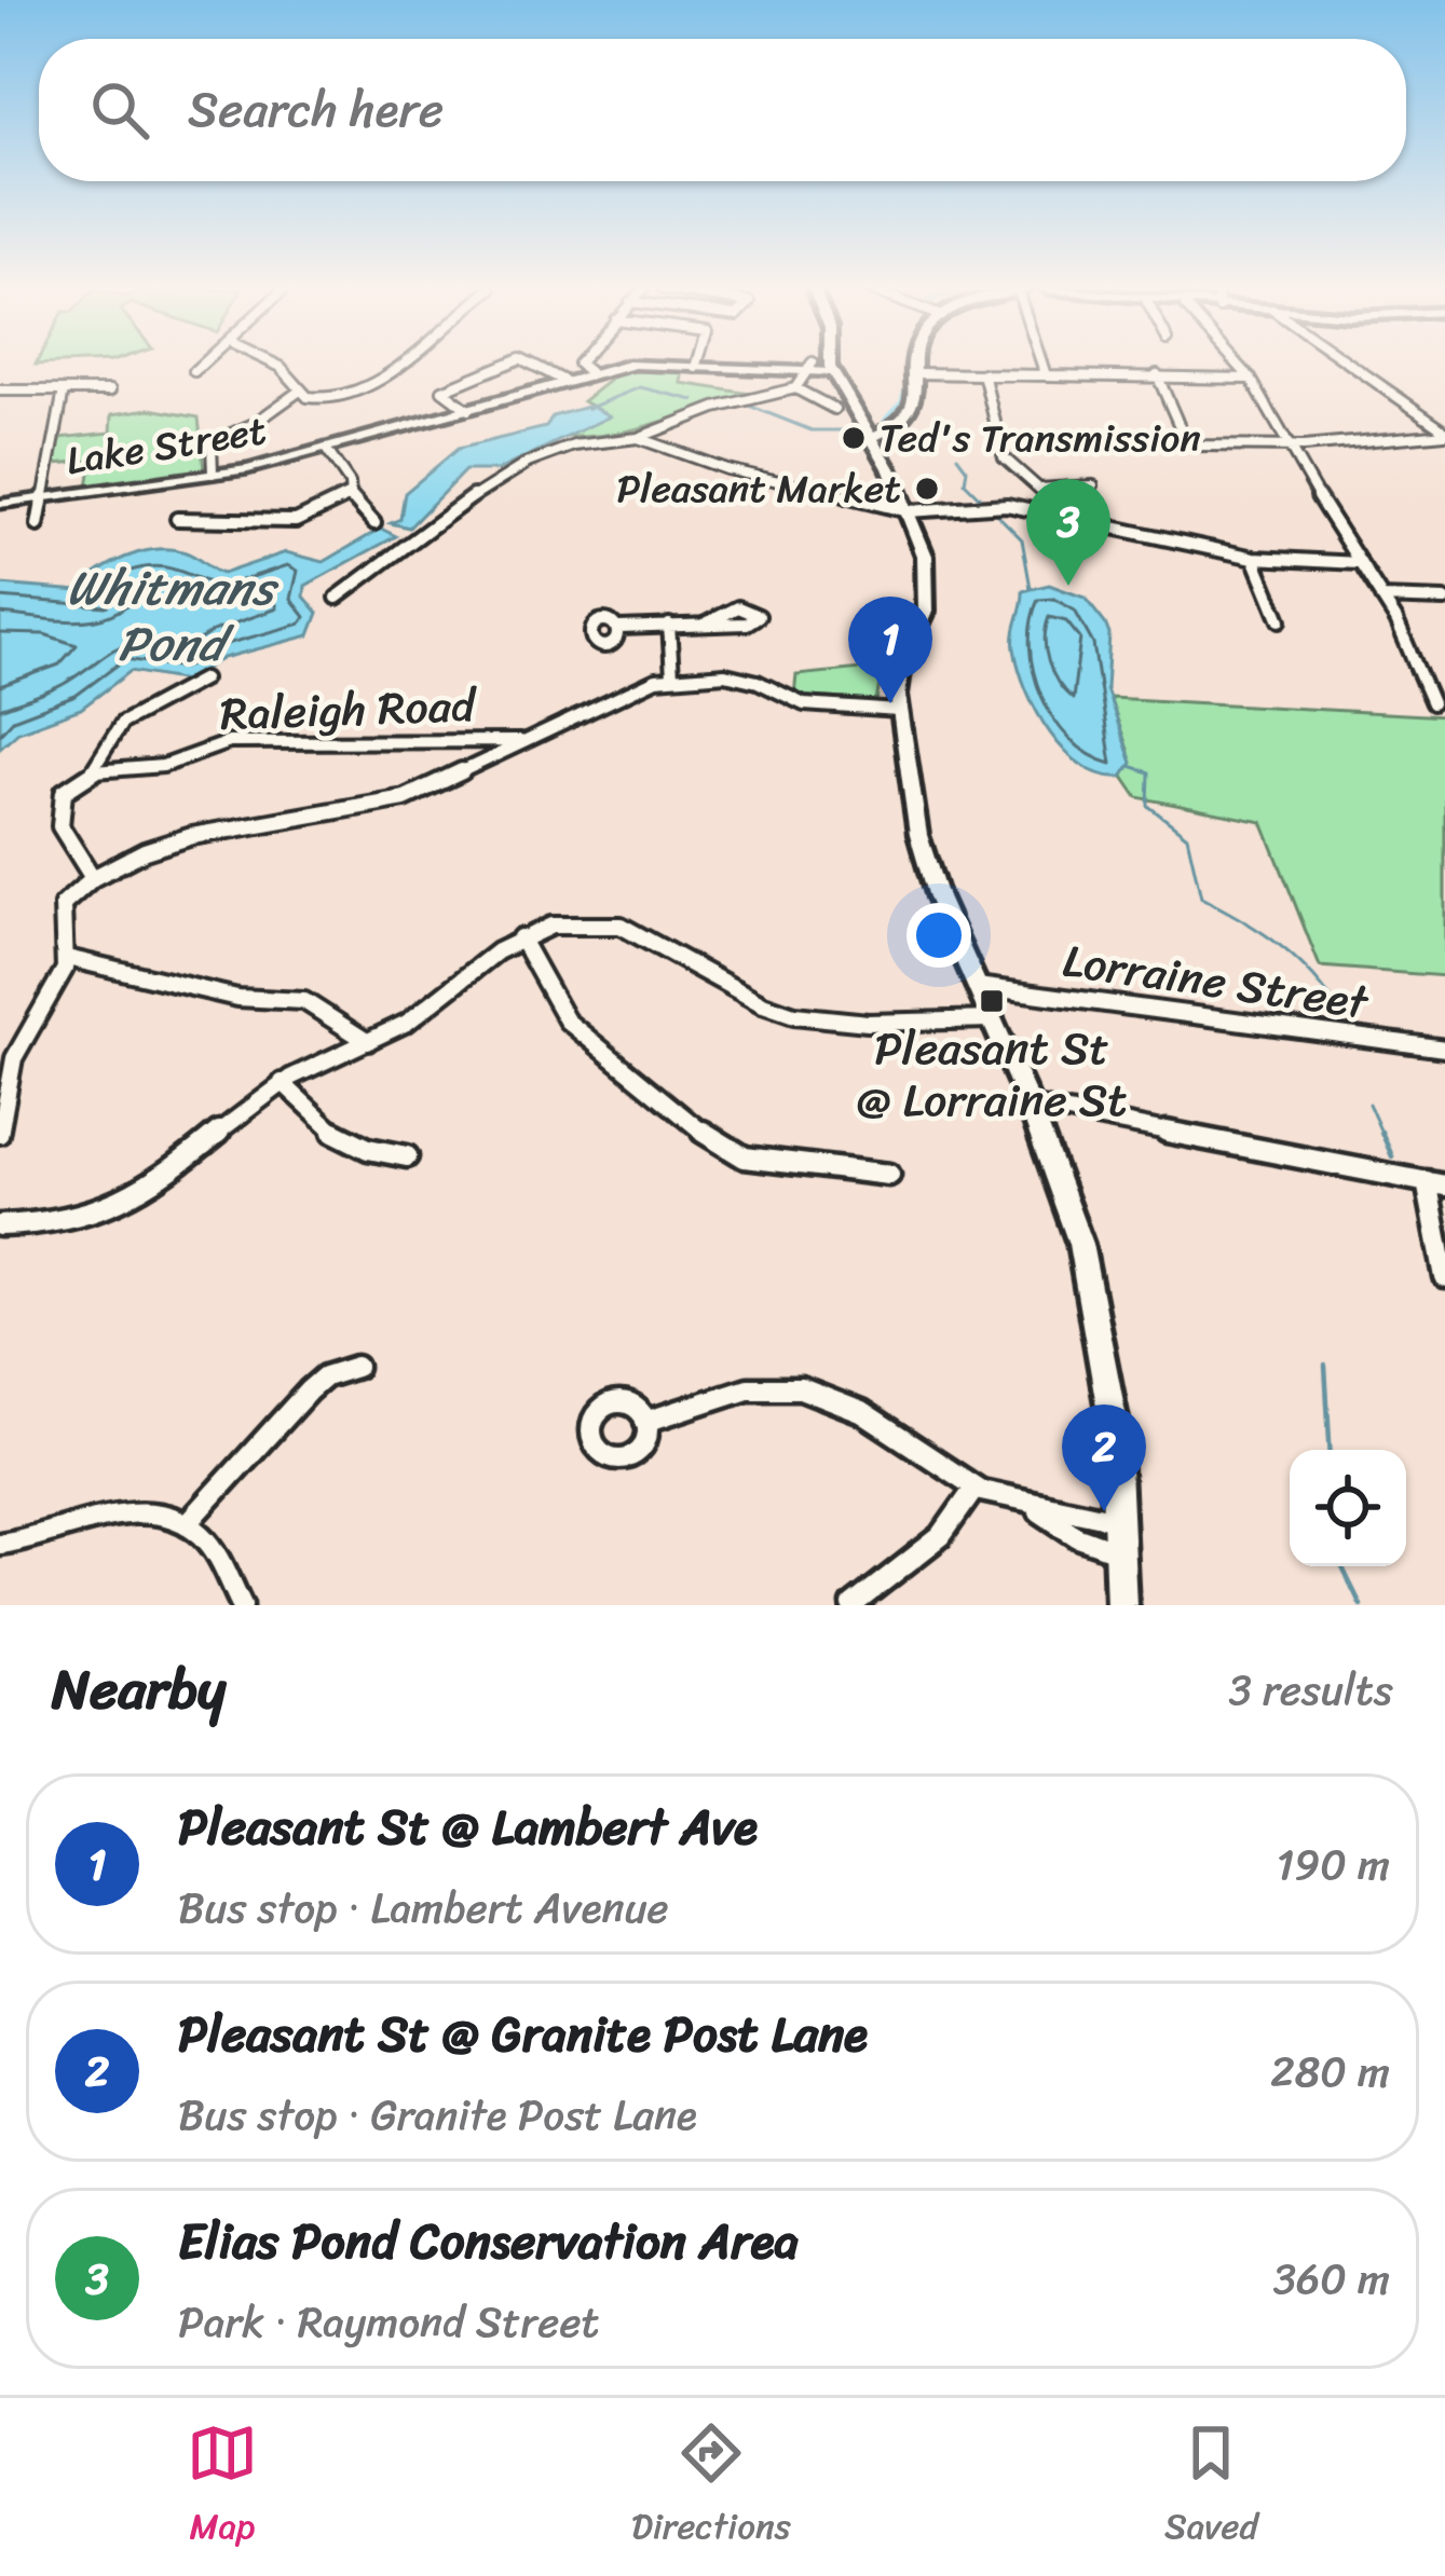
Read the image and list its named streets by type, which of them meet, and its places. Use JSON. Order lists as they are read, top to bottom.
{
  "streets": {
    "street": ["Lake Street", "Raleigh Road", "Lorraine Street"]
  },
  "water": ["Whitmans Pond"],
  "places": {
    "other": ["Ted's Transmission", "Pleasant Market"],
    "transit": ["Pleasant St @ Lorraine St"]
  },
  "page": {
    "search": "Search here",
    "pins": ["3", "1", "2"],
    "heading": ["Nearby", "3 results"],
    "list": [
      {
        "mark": "1",
        "name": "Pleasant St @ Lambert Ave",
        "note": "Bus stop · Lambert Avenue",
        "value": "190 m"
      },
      {
        "mark": "2",
        "name": "Pleasant St @ Granite Post Lane",
        "note": "Bus stop · Granite Post Lane",
        "value": "280 m"
      },
      {
        "mark": "3",
        "name": "Elias Pond Conservation Area",
        "note": "Park · Raymond Street",
        "value": "360 m"
      }
    ],
    "nav": ["Map", "Directions", "Saved"]
  }
}
